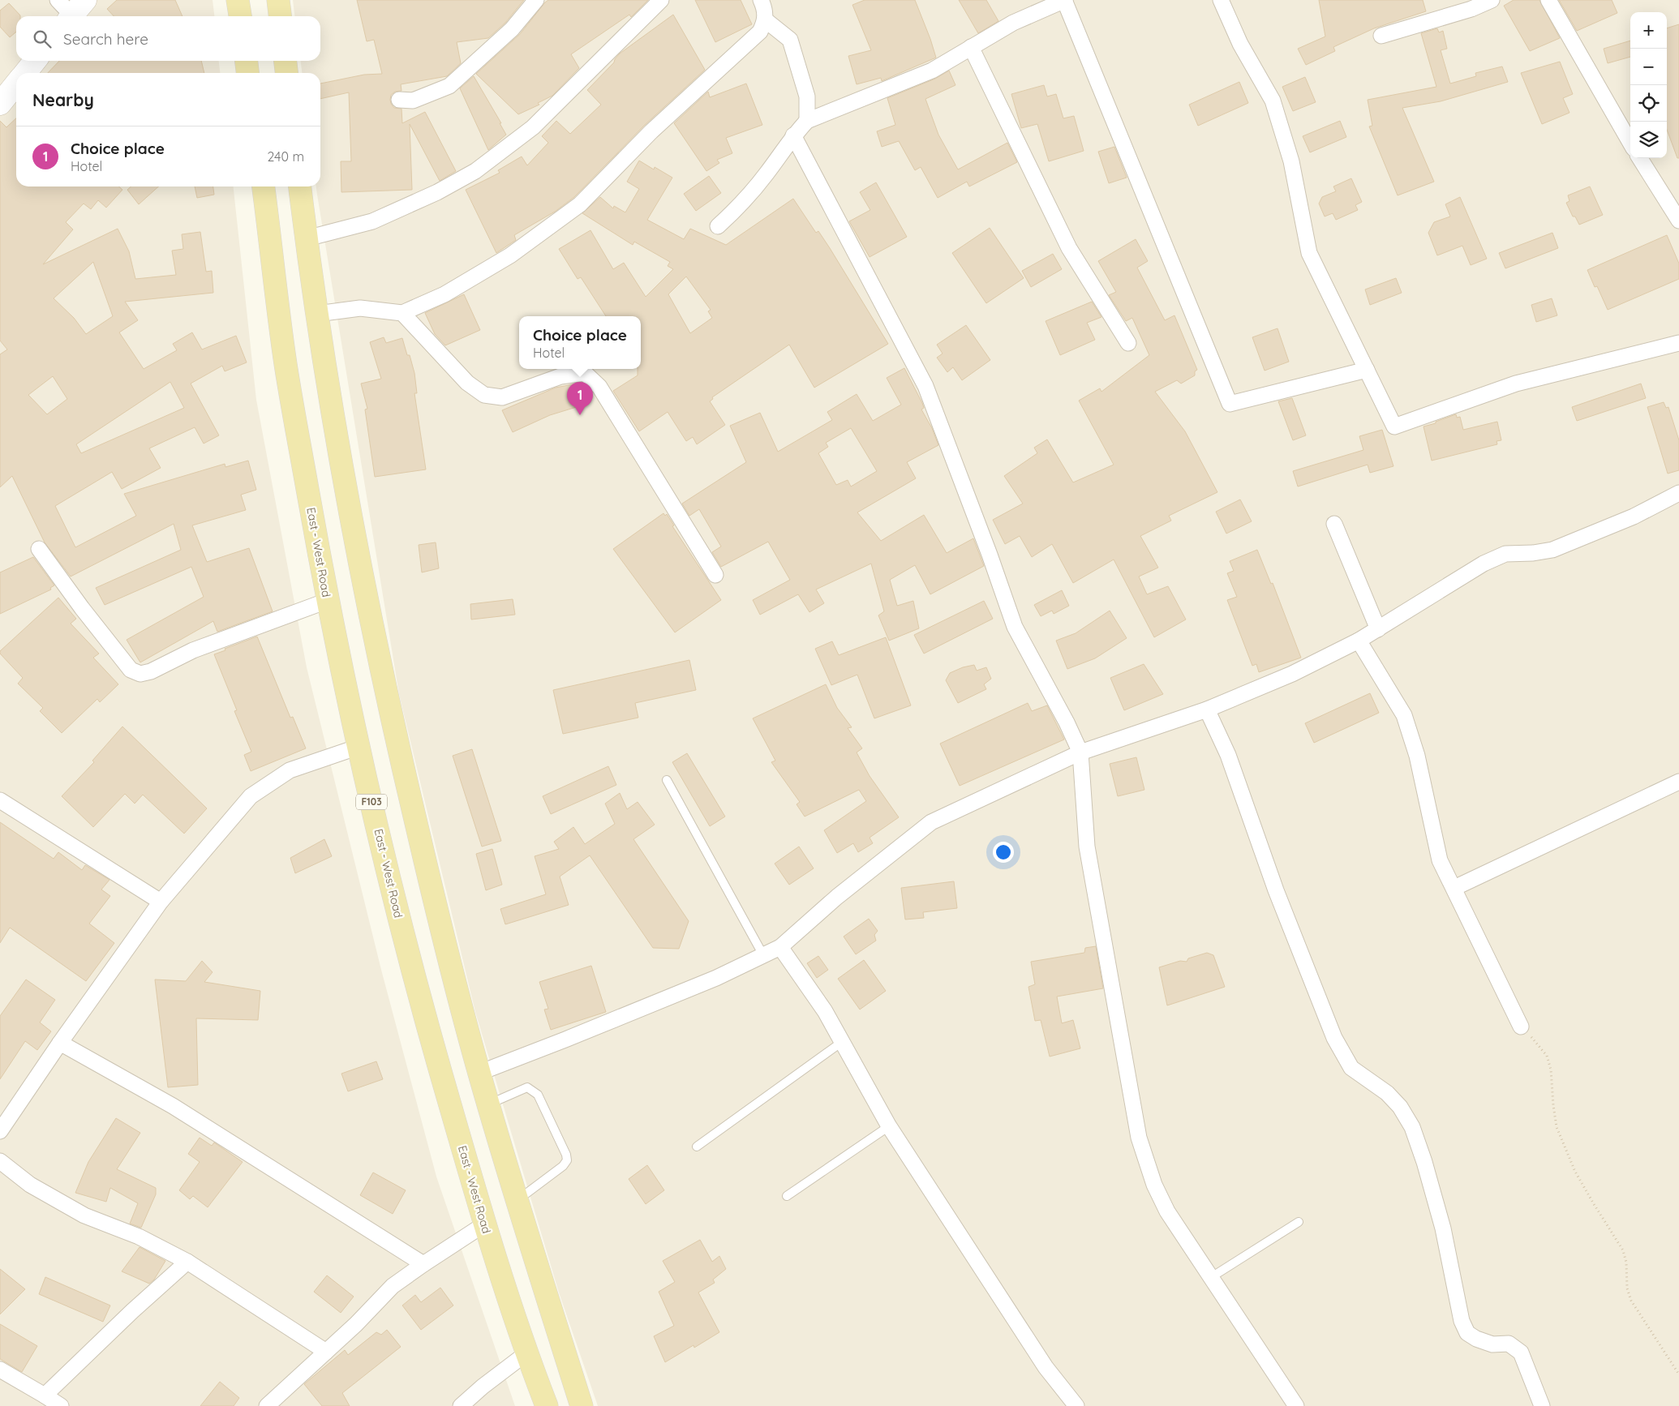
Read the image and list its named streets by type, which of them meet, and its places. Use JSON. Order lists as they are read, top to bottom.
{
  "streets": {
    "main road": ["East - West Road", "F103"]
  },
  "page": {
    "map_buttons": ["+", "−"],
    "search": "Search here",
    "heading": "Nearby",
    "list": [
      {
        "mark": "1",
        "name": "Choice place",
        "note": "Hotel",
        "value": "240 m"
      }
    ],
    "popup": ["Choice place", "Hotel"],
    "pins": "1"
  }
}
